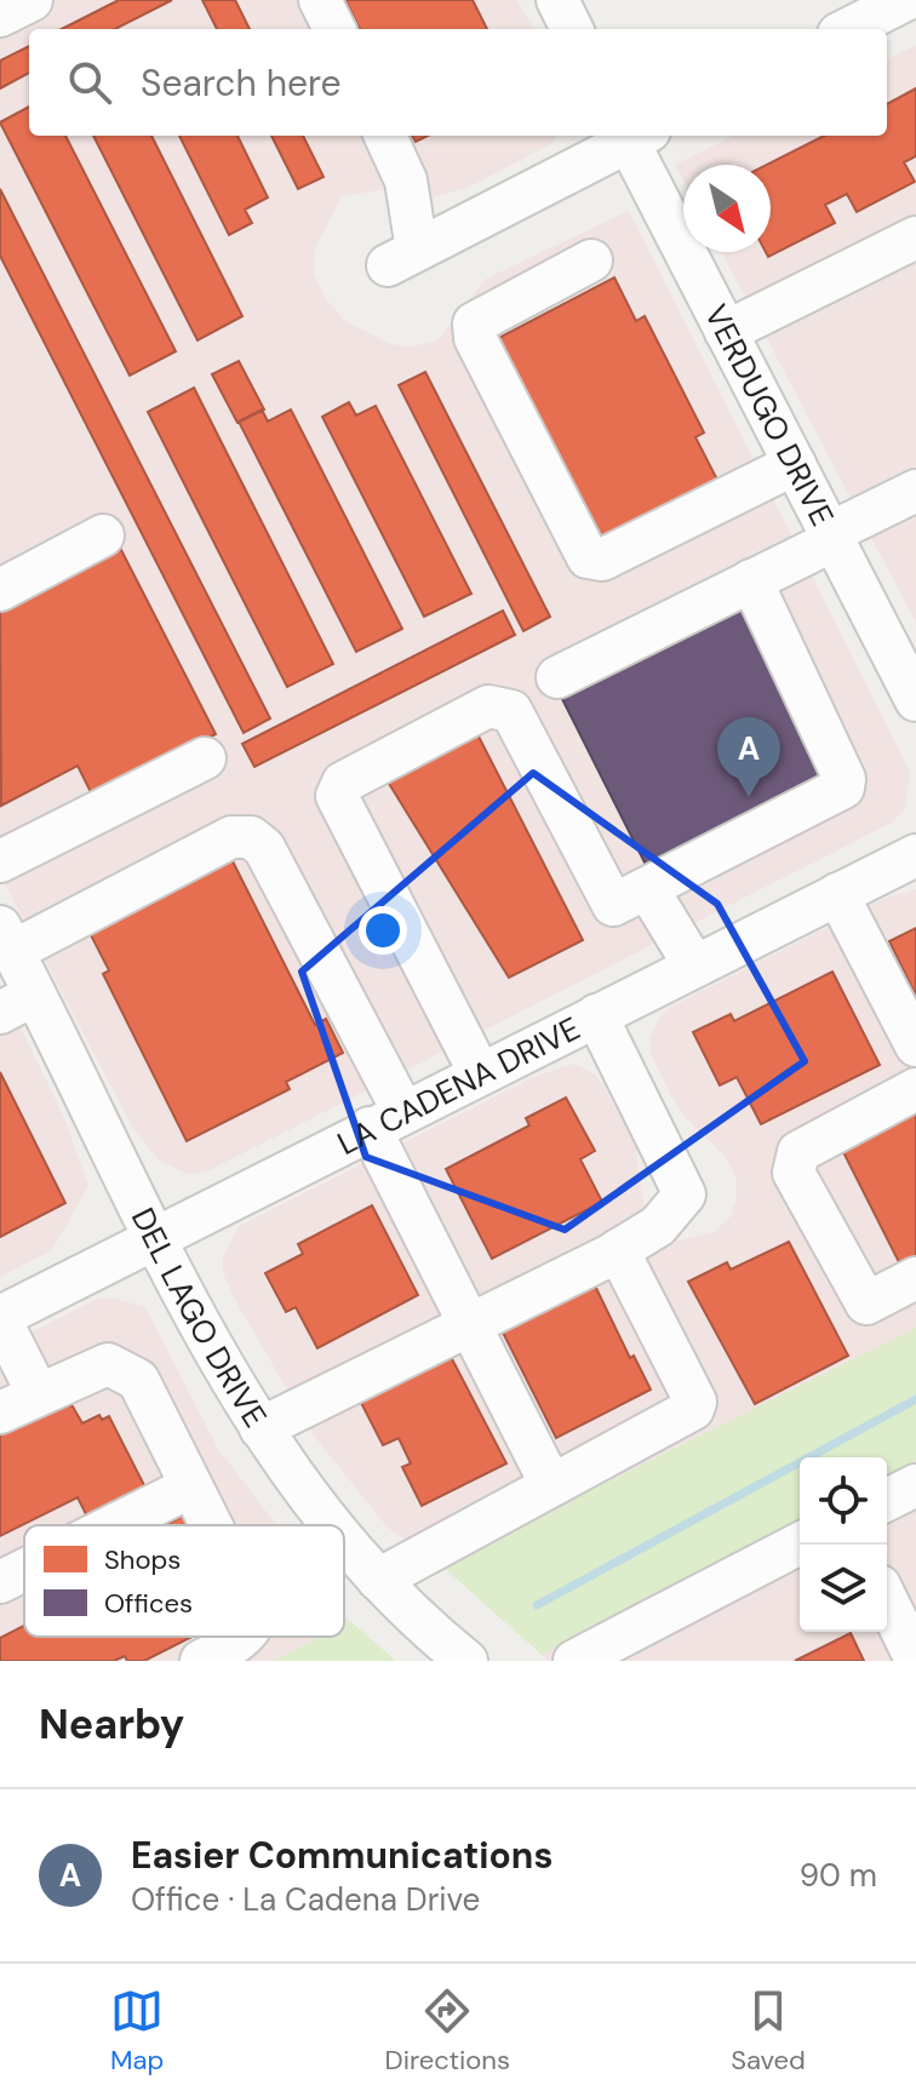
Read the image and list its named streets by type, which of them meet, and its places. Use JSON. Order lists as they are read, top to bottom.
{
  "streets": {
    "street": ["VERDUGO DRIVE", "LA CADENA DRIVE", "DEL LAGO DRIVE"]
  },
  "crossings": [
    ["LA CADENA DRIVE", "DEL LAGO DRIVE"]
  ],
  "legend": ["Shops", "Offices"],
  "north": "bottom right",
  "page": {
    "search": "Search here",
    "pins": "A",
    "heading": "Nearby",
    "list": [
      {
        "mark": "A",
        "name": "Easier Communications",
        "note": "Office · La Cadena Drive",
        "value": "90 m"
      }
    ],
    "nav": ["Map", "Directions", "Saved"]
  }
}
